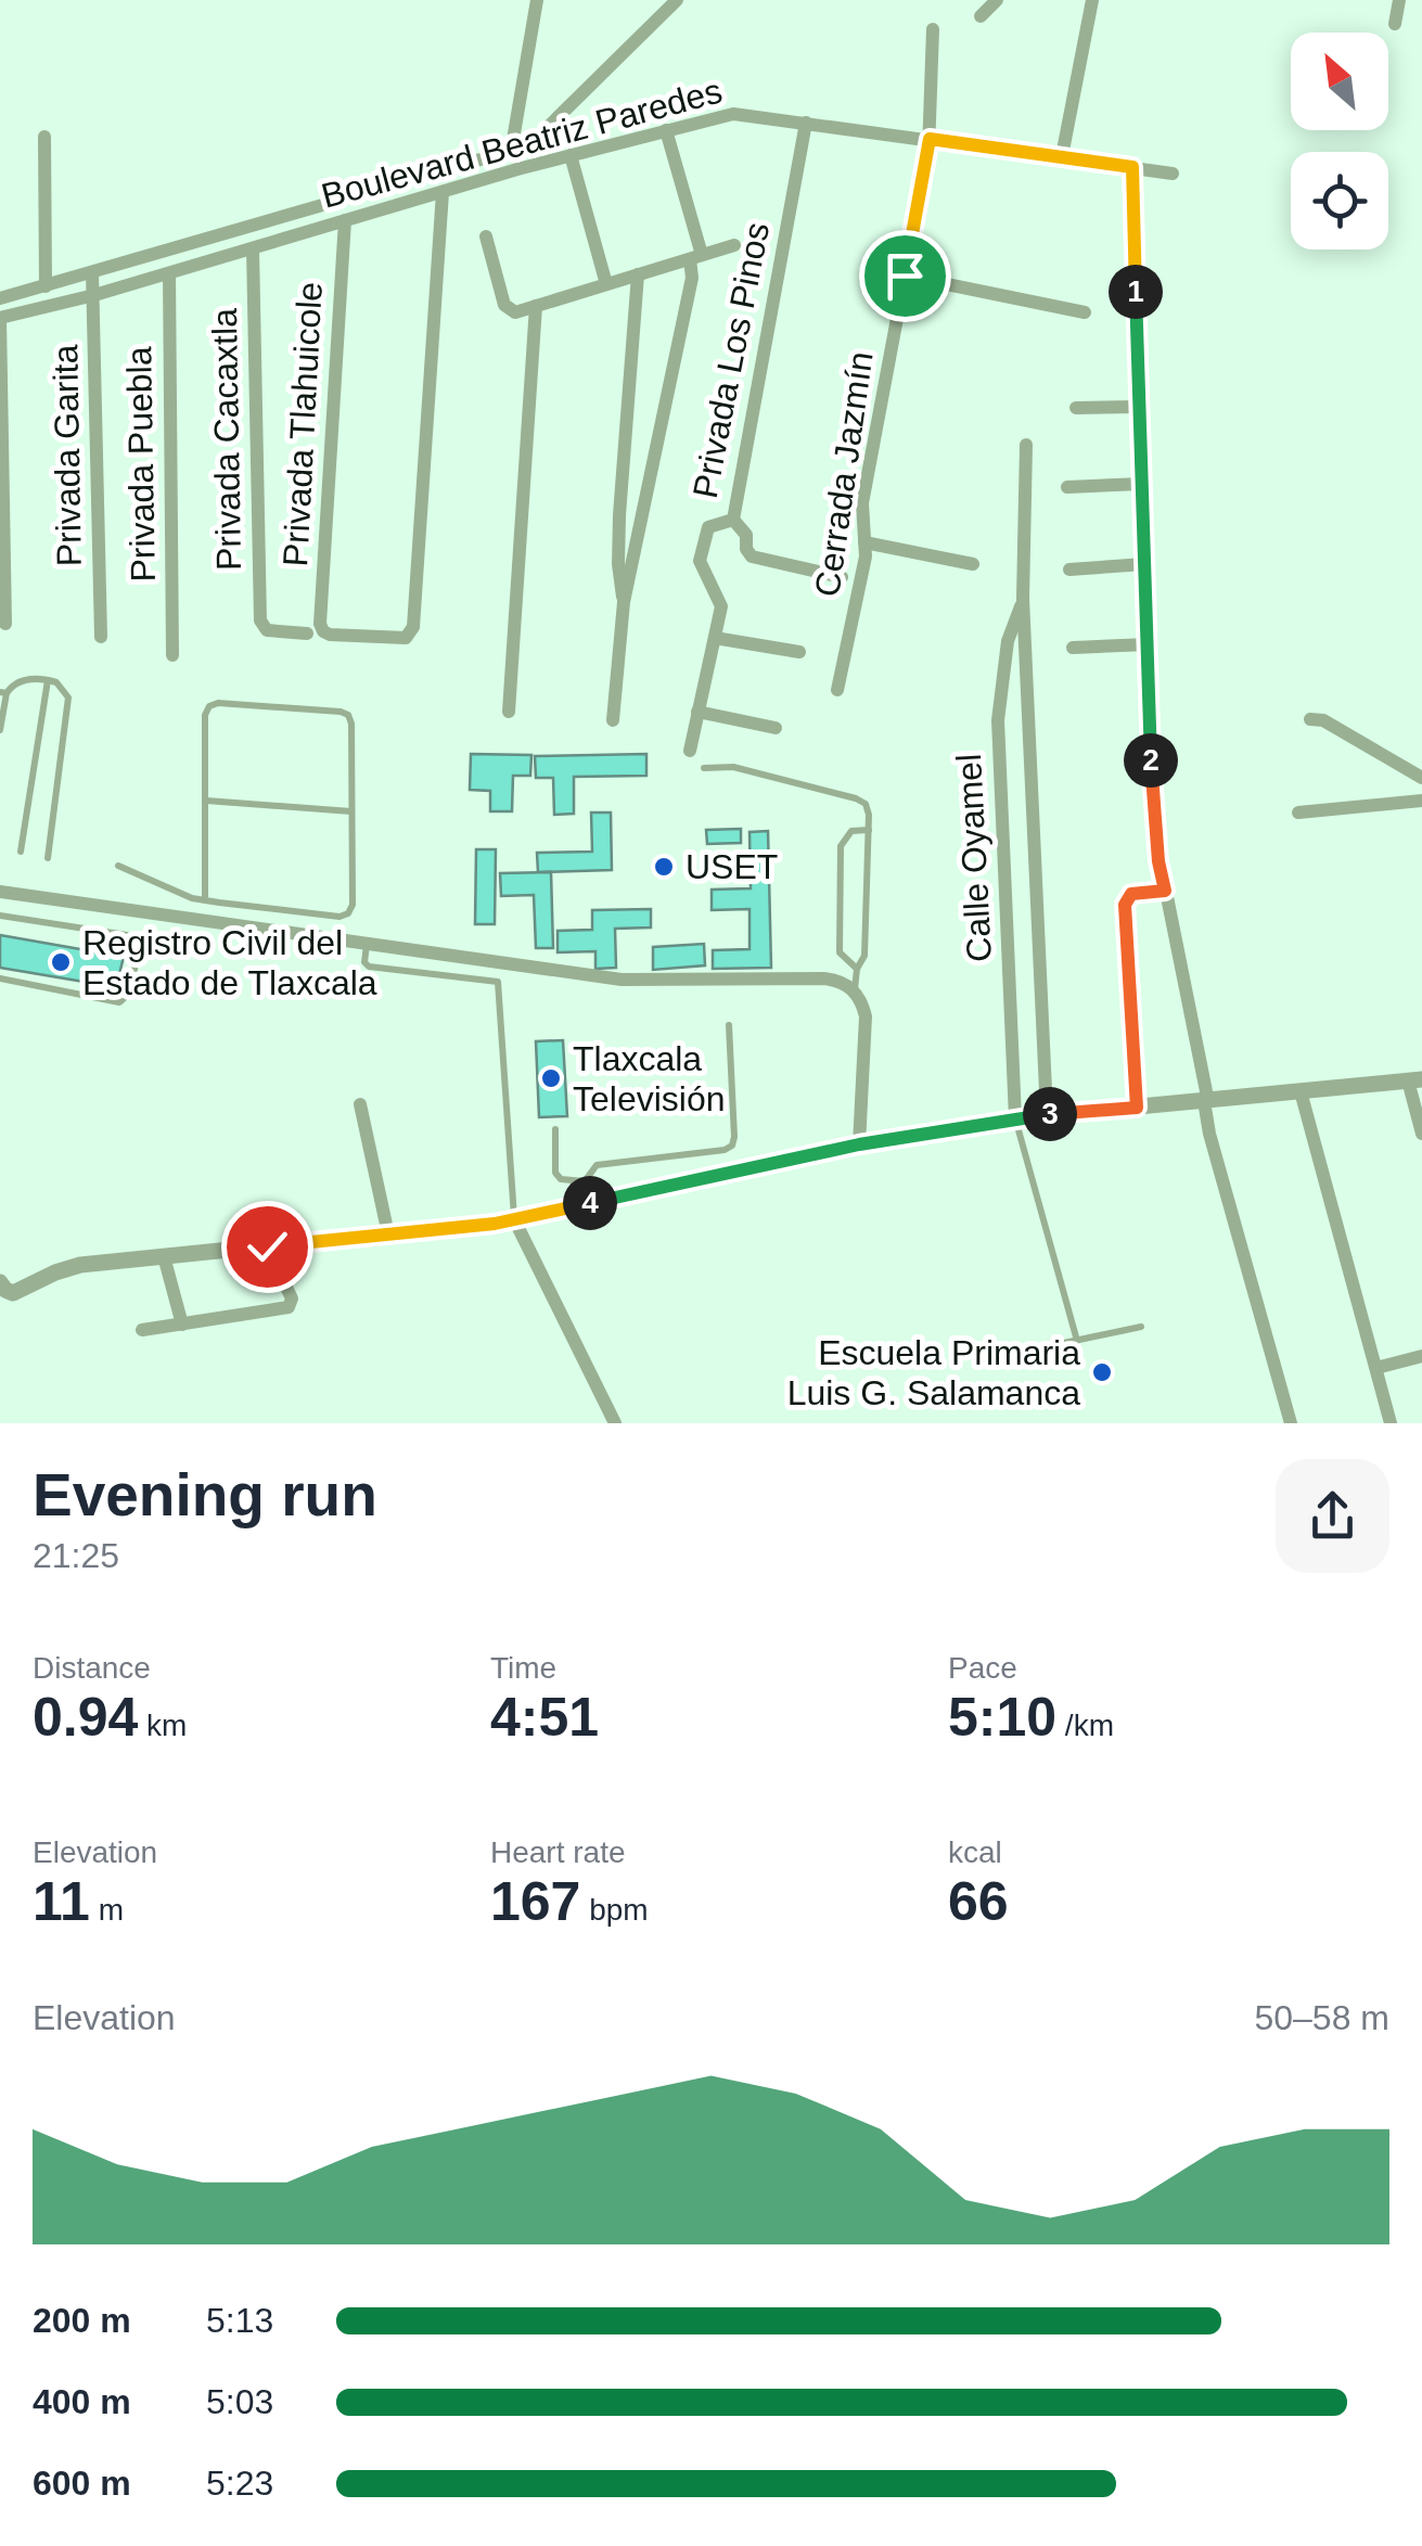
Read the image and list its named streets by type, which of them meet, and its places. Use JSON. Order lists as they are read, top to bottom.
{
  "streets": {
    "street": [
      "Boulevard Beatriz Paredes",
      "Privada Los Pinos",
      "Privada Tlahuicole",
      "Privada Cacaxtla",
      "Privada Garita",
      "Privada Puebla",
      "Cerrada Jazmín",
      "Calle Oyamel"
    ]
  },
  "crossings": [
    ["Boulevard Beatriz Paredes", "Privada Los Pinos"],
    ["Boulevard Beatriz Paredes", "Privada Tlahuicole"],
    ["Boulevard Beatriz Paredes", "Privada Cacaxtla"],
    ["Boulevard Beatriz Paredes", "Privada Garita"],
    ["Boulevard Beatriz Paredes", "Privada Puebla"],
    ["Boulevard Beatriz Paredes", "Cerrada Jazmín"]
  ],
  "places": [
    "USET",
    "Registro Civil del Estado de Tlaxcala",
    "Tlaxcala Televisión",
    "Escuela Primaria Luis G. Salamanca"
  ],
  "north": "top left",
  "page": {
    "pins": [
      "1",
      "2",
      "3",
      "4"
    ],
    "heading": ["Evening run", "21:25"],
    "stats": [
      ["Distance", "0.94 km"],
      ["Time", "4:51"],
      ["Pace", "5:10 /km"],
      ["Elevation", "11 m"],
      ["Heart rate", "167 bpm"],
      ["kcal", "66"]
    ],
    "chart": ["Elevation", "50–58 m"],
    "list": [
      {
        "name": "200 m",
        "note": "5:13"
      },
      {
        "name": "400 m",
        "note": "5:03"
      },
      {
        "name": "600 m",
        "note": "5:23"
      }
    ]
  }
}
